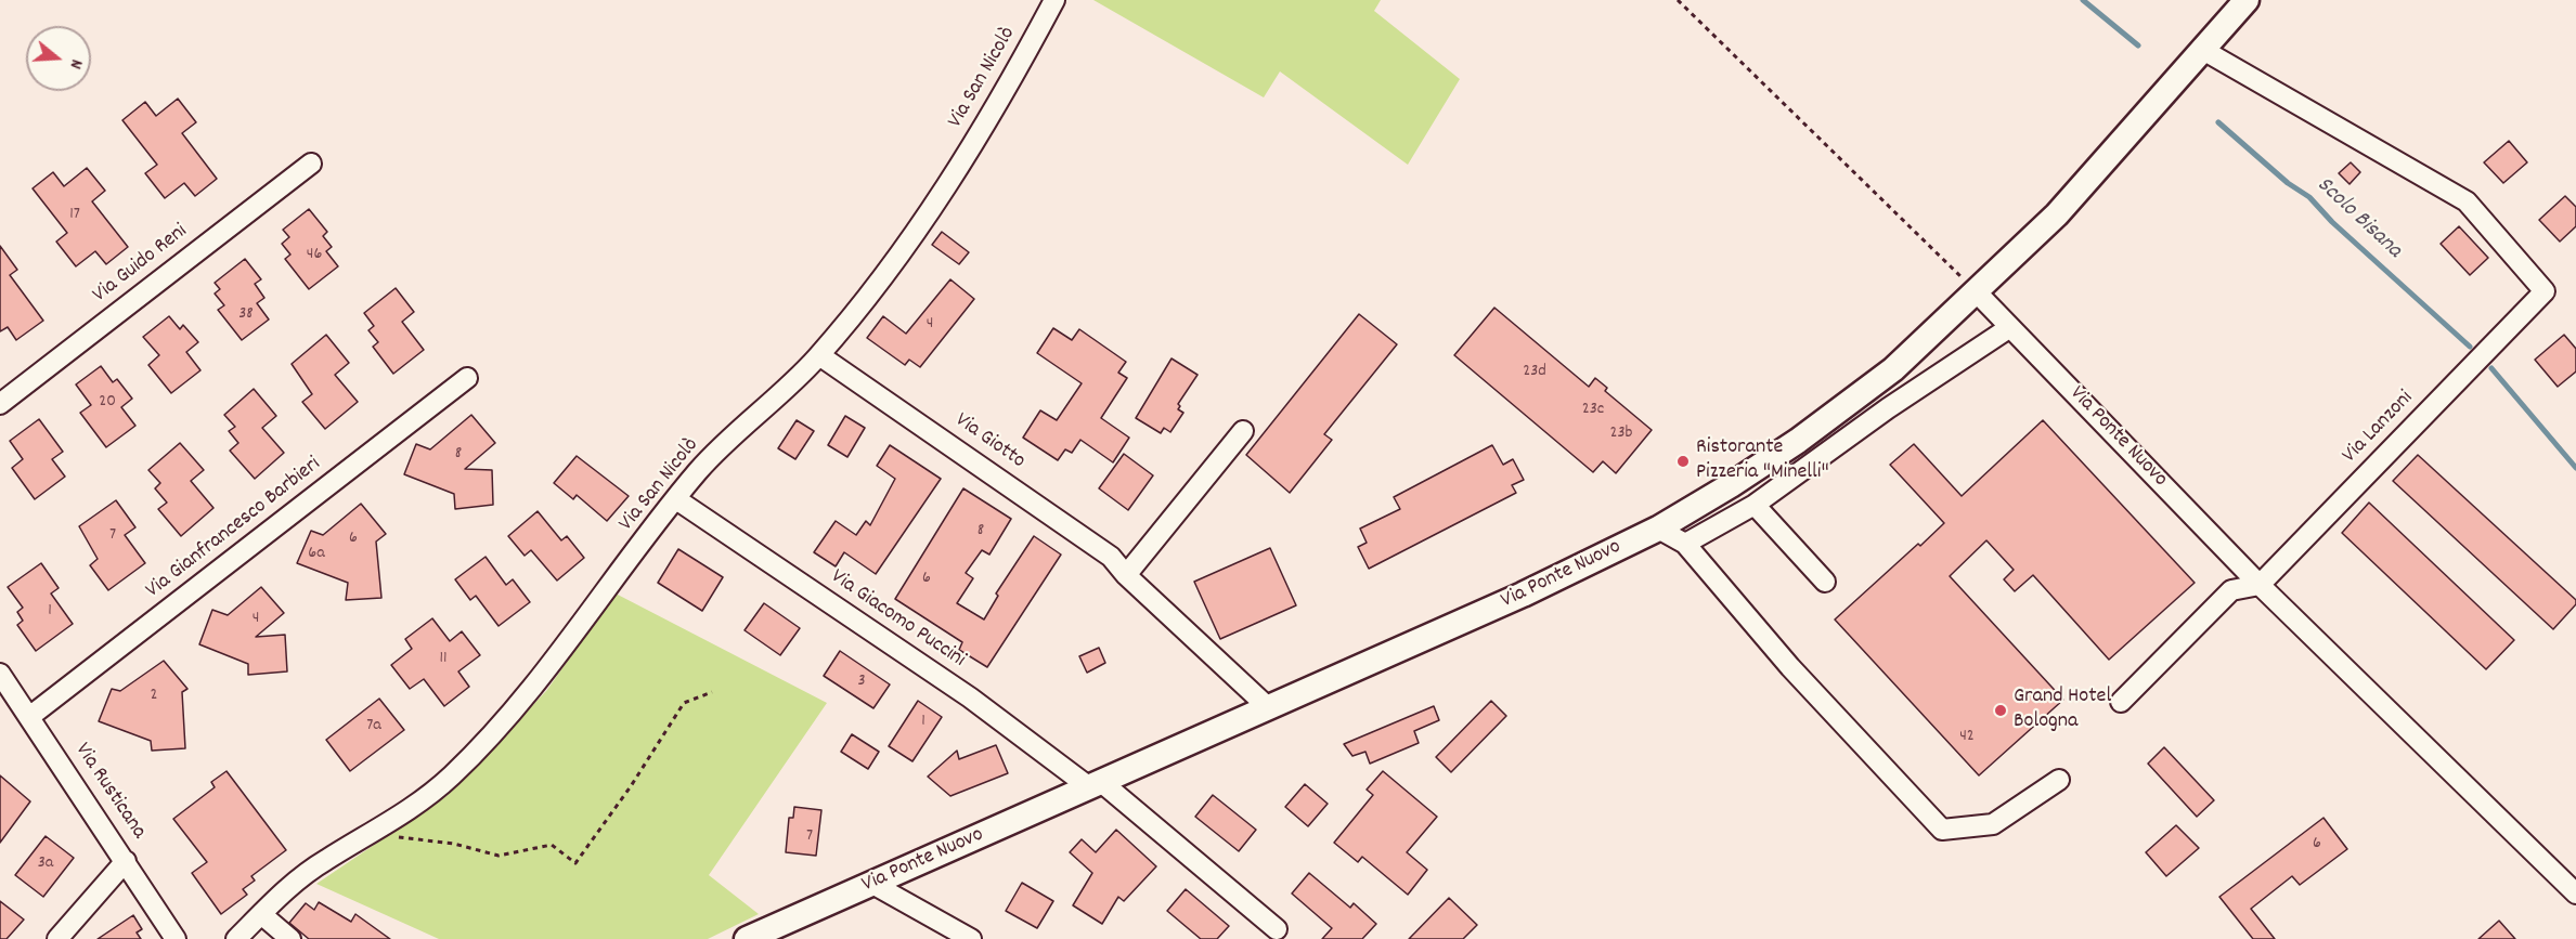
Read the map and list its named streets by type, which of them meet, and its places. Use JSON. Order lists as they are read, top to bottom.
{
  "streets": {
    "main road": ["Via Ponte Nuovo"],
    "street": [
      "Via San Nicolò",
      "Via Guido Reni",
      "Via Lanzoni",
      "Via Giotto",
      "Via Gianfrancesco Barbieri",
      "Via Giacomo Puccini",
      "Via Rusticana"
    ]
  },
  "crossings": [
    ["Via San Nicolò", "Via Giotto"],
    ["Via San Nicolò", "Via Giacomo Puccini"],
    ["Via Lanzoni", "Via Ponte Nuovo"],
    ["Via Ponte Nuovo", "Via Giotto"],
    ["Via Ponte Nuovo", "Via Giacomo Puccini"],
    ["Via Gianfrancesco Barbieri", "Via Rusticana"]
  ],
  "water": ["Scolo Bisana"],
  "places": ["Ristorante Pizzeria \"Minelli\"", "Grand Hotel Bologna"],
  "house_numbers": [
    "17",
    "46",
    "38",
    "4",
    "23d",
    "20",
    "23c",
    "23b",
    "8",
    "8",
    "7",
    "6",
    "6a",
    "6",
    "1",
    "4",
    "11",
    "3",
    "2",
    "1",
    "7a",
    "42",
    "7",
    "6",
    "3a"
  ],
  "north": "right"
}
